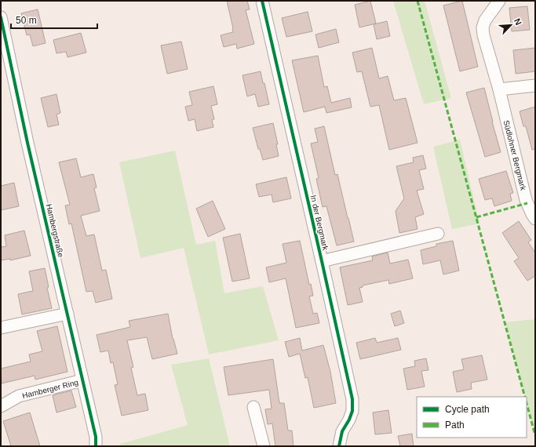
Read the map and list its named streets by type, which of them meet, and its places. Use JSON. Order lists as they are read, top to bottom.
{
  "streets": {
    "street": [
      "Südlohner Bergmark",
      "In der Bergmark",
      "Hambergstraße",
      "Hamberger Ring"
    ]
  },
  "crossings": [
    ["Hambergstraße", "Hamberger Ring"]
  ],
  "legend": ["Cycle path", "Path"],
  "scale_bar": "50 m",
  "north": "top right"
}
